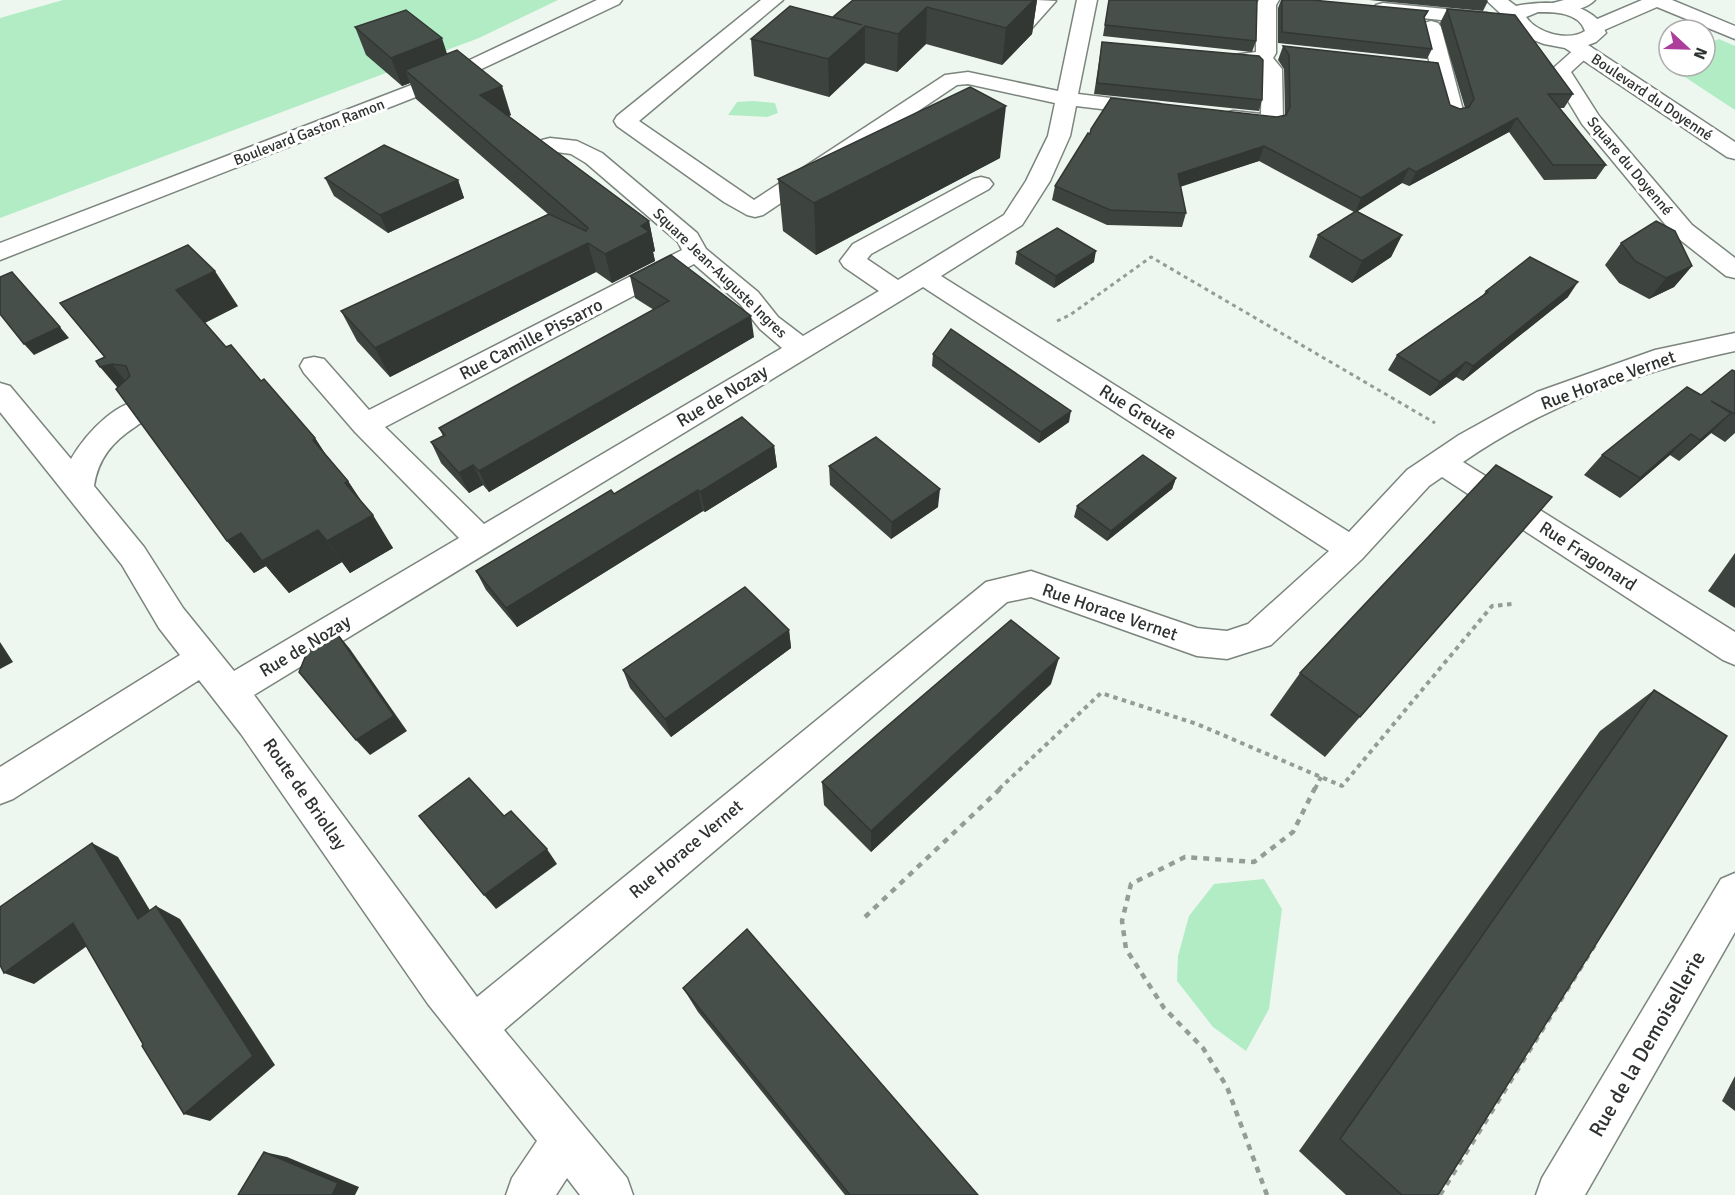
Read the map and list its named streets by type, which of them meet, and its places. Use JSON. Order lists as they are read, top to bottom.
{
  "streets": {
    "street": [
      "Boulevard du Doyenné",
      "Boulevard Gaston Ramon",
      "Square du Doyenné",
      "Square Jean-Auguste Ingres",
      "Rue Camille Pissarro",
      "Rue Horace Vernet",
      "Rue de Nozay",
      "Rue Greuze",
      "Rue Fragonard",
      "Route de Briollay",
      "Rue de la Demoisellerie"
    ]
  },
  "crossings": [
    ["Boulevard du Doyenné", "Square du Doyenné"],
    ["Square Jean-Auguste Ingres", "Rue Camille Pissarro"],
    ["Square Jean-Auguste Ingres", "Rue de Nozay"],
    ["Rue Horace Vernet", "Rue Greuze"],
    ["Rue Horace Vernet", "Rue Fragonard"],
    ["Rue Horace Vernet", "Route de Briollay"],
    ["Rue de Nozay", "Rue Greuze"],
    ["Rue de Nozay", "Route de Briollay"]
  ],
  "north": "right"
}
